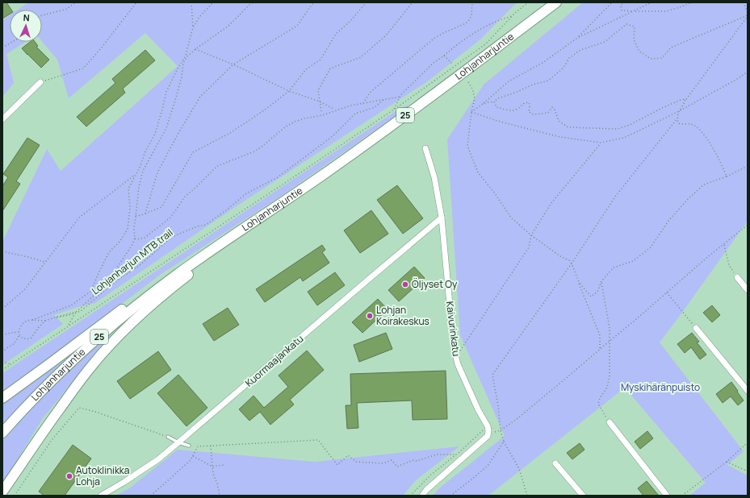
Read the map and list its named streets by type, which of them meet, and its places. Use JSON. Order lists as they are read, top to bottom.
{
  "streets": {
    "highway": ["Lohjanharjuntie", "25"],
    "street": ["Kaivurinkatu", "Kuormaajankatu"],
    "path": ["Lohjanharjun MTB trail"]
  },
  "crossings": [
    ["Kaivurinkatu", "Kuormaajankatu"]
  ],
  "parks": ["Myskihäränpuisto"],
  "places": ["Öljyset Oy", "Lohjan Koirakeskus", "Autoklinikka Lohja"],
  "north": "top"
}
